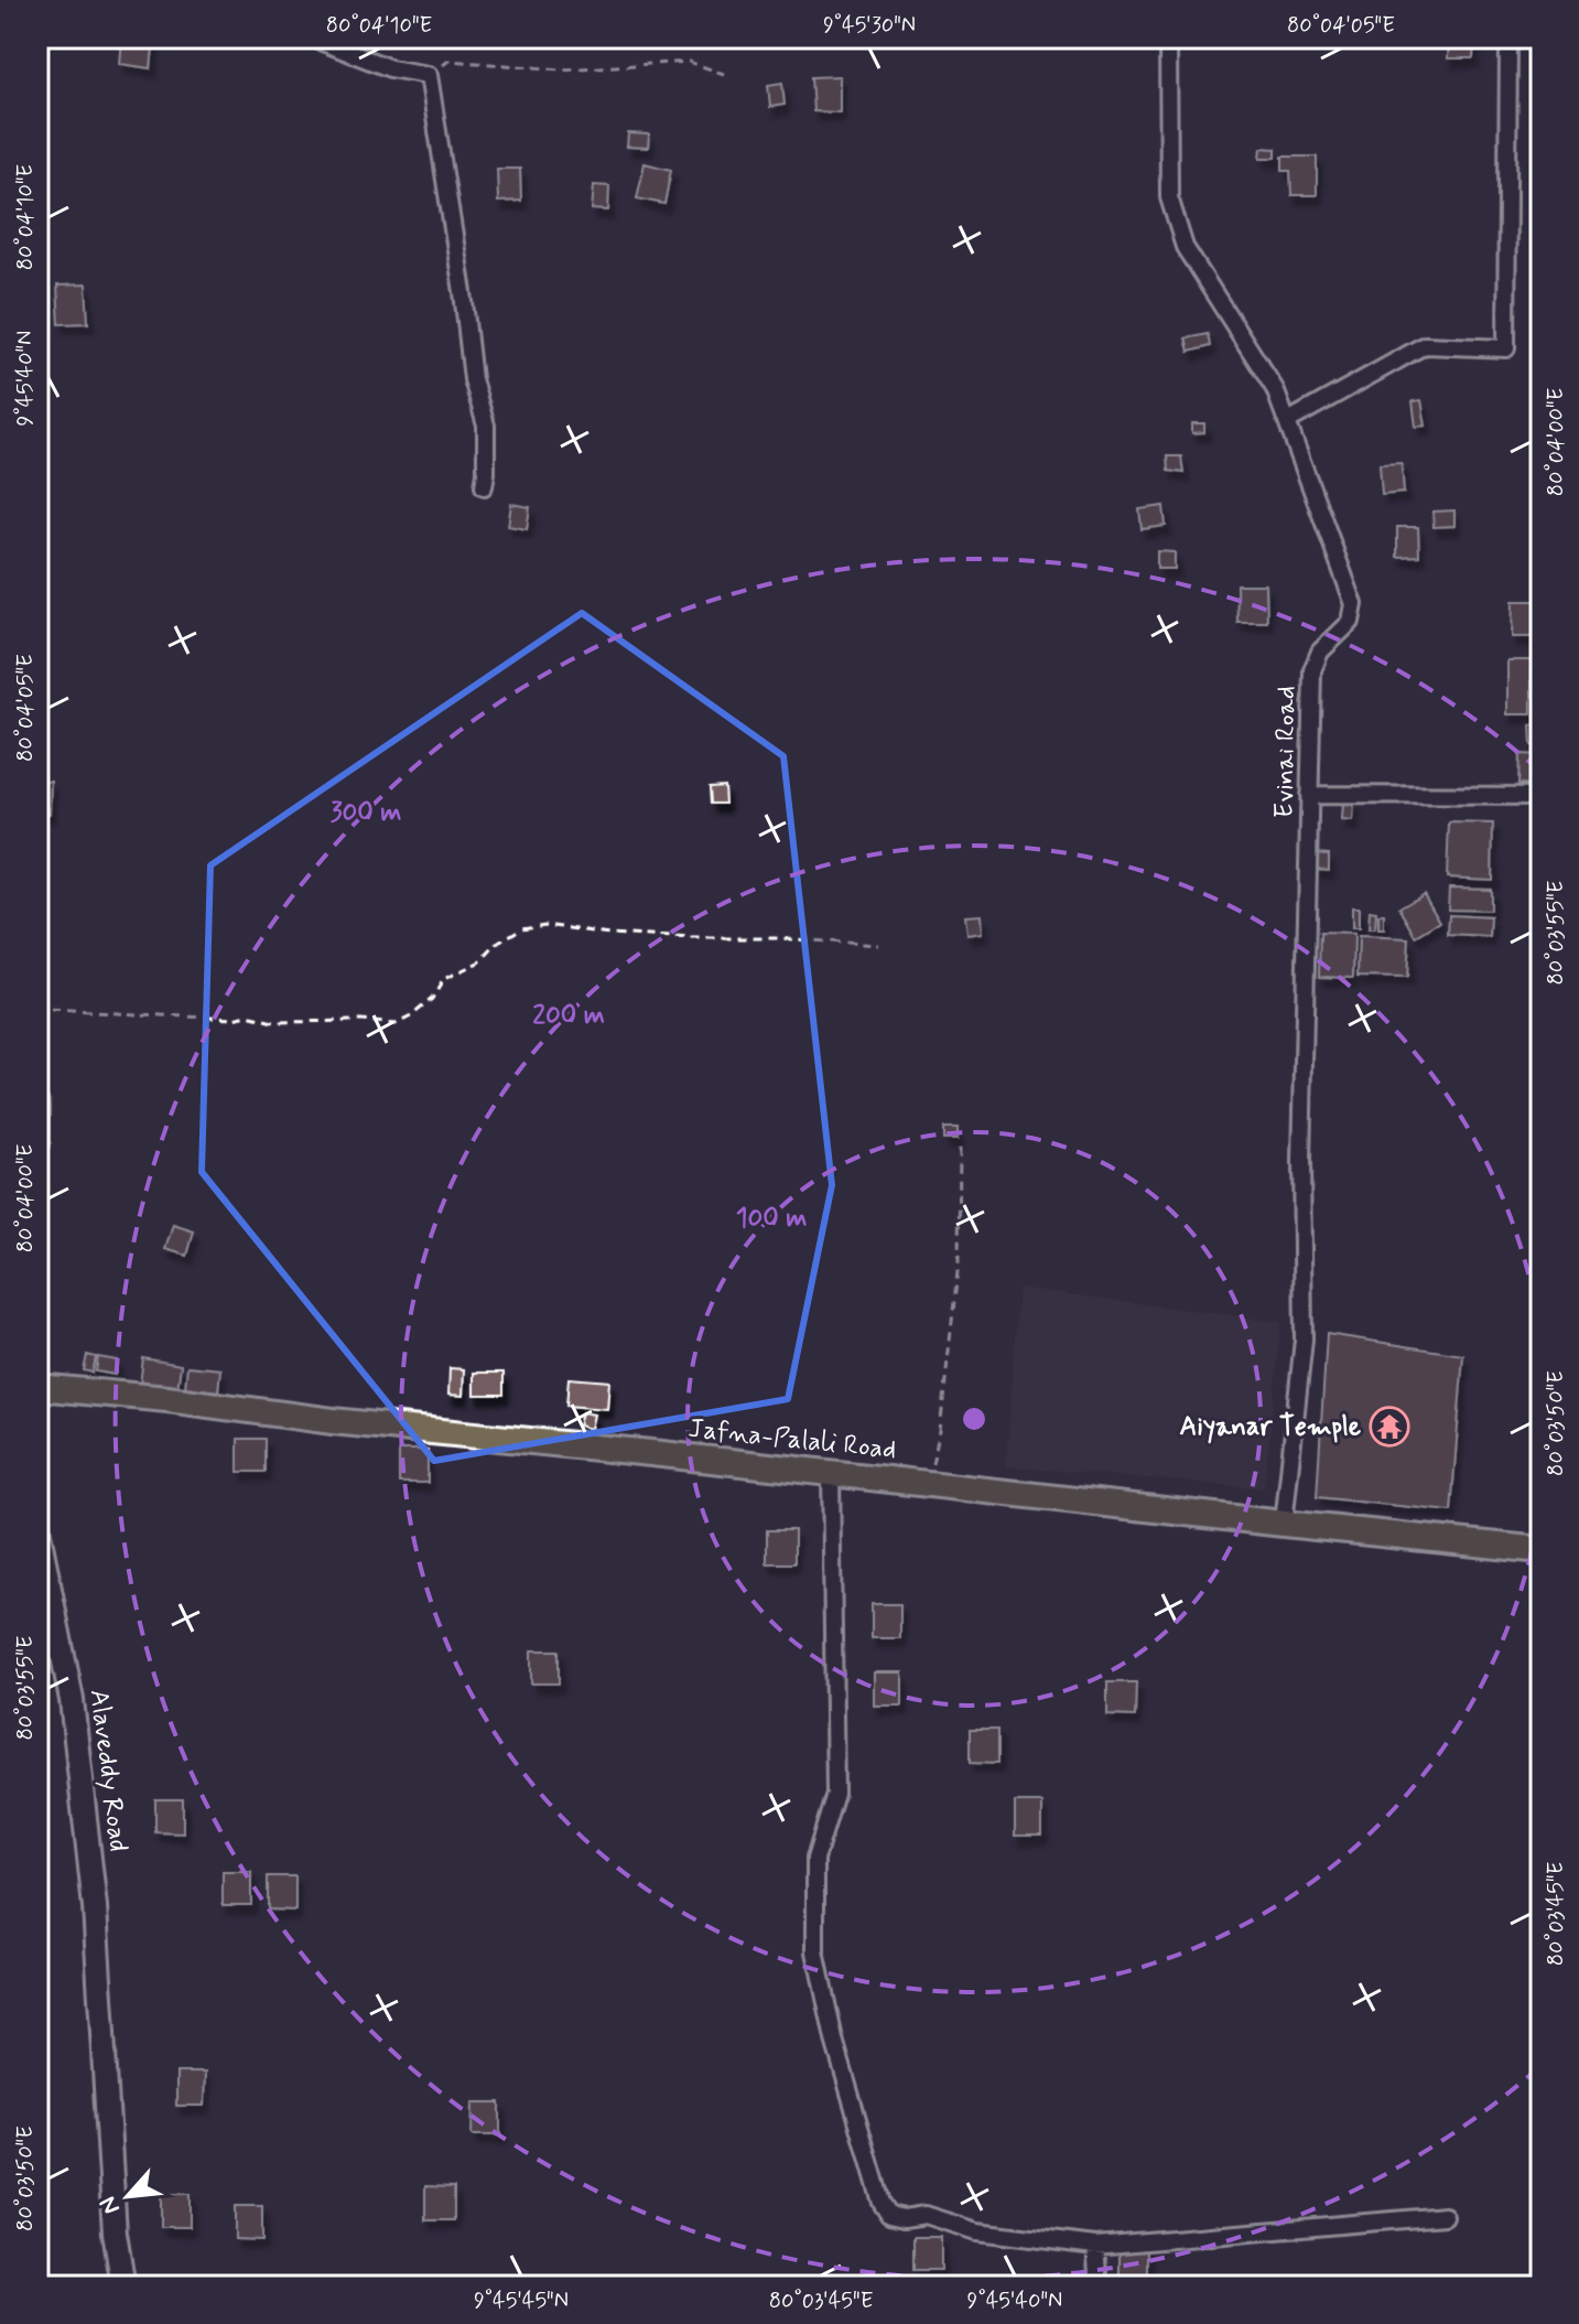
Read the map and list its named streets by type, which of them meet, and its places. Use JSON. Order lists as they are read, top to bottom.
{
  "streets": {
    "main road": ["Jafna-Palali Road"],
    "street": ["Evinai Road", "Alaveddy Road"]
  },
  "crossings": [
    ["Evinai Road", "Jafna-Palali Road"]
  ],
  "places": {
    "temple": ["Aiyanar Temple"]
  },
  "north": "bottom left",
  "coordinates": [
    "80°04'10\"E",
    "9°45'30\"N",
    "80°04'05\"E",
    "9°45'40\"N",
    "80°04'00\"E",
    "80°03'55\"E",
    "80°03'50\"E",
    "80°03'45\"E",
    "9°45'45\"N"
  ],
  "rings": ["300 m", "200 m", "100 m"]
}
